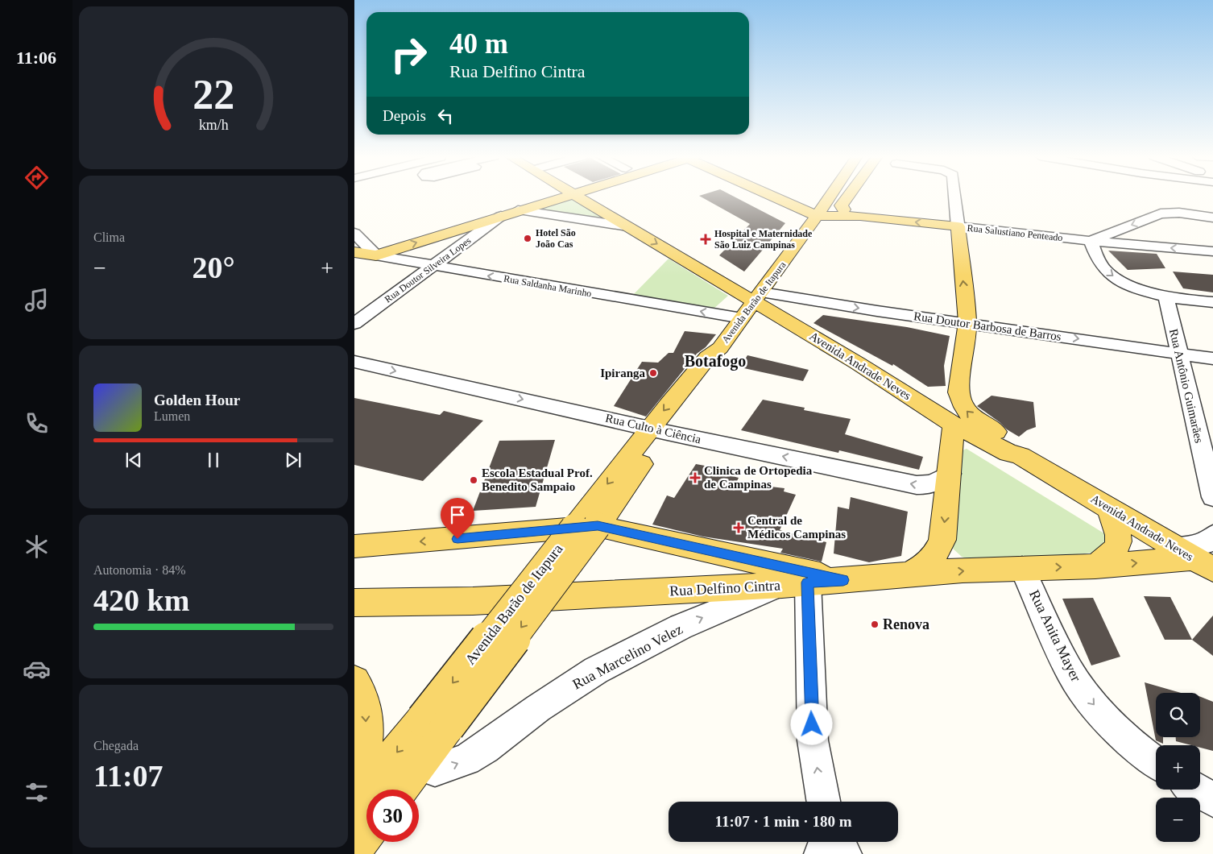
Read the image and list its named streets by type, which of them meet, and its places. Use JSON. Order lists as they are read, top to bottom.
{
  "streets": {
    "main road": [
      "Rua Salustiano Penteado",
      "Rua Saldanha Marinho",
      "Avenida Barão de Itapura",
      "Avenida Andrade Neves",
      "Rua Delfino Cintra"
    ],
    "street": [
      "Rua Doutor Silveira Lopes",
      "Rua Doutor Barbosa de Barros",
      "Rua Antônio Guimarães",
      "Rua Culto à Ciência",
      "Rua Anita Mayer",
      "Rua Marcelino Velez"
    ]
  },
  "crossings": [
    ["Rua Salustiano Penteado", "Avenida Barão de Itapura"],
    ["Rua Doutor Silveira Lopes", "Rua Saldanha Marinho"],
    ["Rua Saldanha Marinho", "Avenida Barão de Itapura"],
    ["Avenida Barão de Itapura", "Rua Doutor Barbosa de Barros"],
    ["Avenida Barão de Itapura", "Avenida Andrade Neves"],
    ["Avenida Barão de Itapura", "Rua Culto à Ciência"],
    ["Avenida Barão de Itapura", "Rua Marcelino Velez"],
    ["Rua Doutor Barbosa de Barros", "Avenida Andrade Neves"],
    ["Rua Doutor Barbosa de Barros", "Rua Antônio Guimarães"],
    ["Avenida Andrade Neves", "Rua Delfino Cintra"],
    ["Rua Delfino Cintra", "Rua Anita Mayer"],
    ["Rua Delfino Cintra", "Rua Marcelino Velez"]
  ],
  "one_way": [
    "Rua Saldanha Marinho",
    "Avenida Barão de Itapura",
    "Rua Anita Mayer",
    "Rua Marcelino Velez"
  ],
  "districts": ["Botafogo"],
  "places": {
    "other": [
      "Hotel São João Cas",
      "Ipiranga",
      "Escola Estadual Prof. Benedito Sampaio",
      "Renova"
    ],
    "health": ["Hospital e Maternidade São Luiz Campinas", "Clinica de Ortopedia de Campinas", "Central de Médicos Campinas"]
  },
  "page": {
    "tabs": "11:06",
    "turn": ["40 m", "Rua Delfino Cintra"],
    "then": "Depois",
    "tile": [
      "Clima",
      ["Autonomia · 84%", "420 km"],
      ["Chegada", "11:07"]
    ],
    "heat": ["−", "20°", "+"],
    "song": ["Golden Hour", "Lumen"],
    "map_buttons": ["+", "−"],
    "limit": "30",
    "trip": "11:07 · 1 min · 180 m",
    "gauge": ["22", "km/h"]
  }
}
